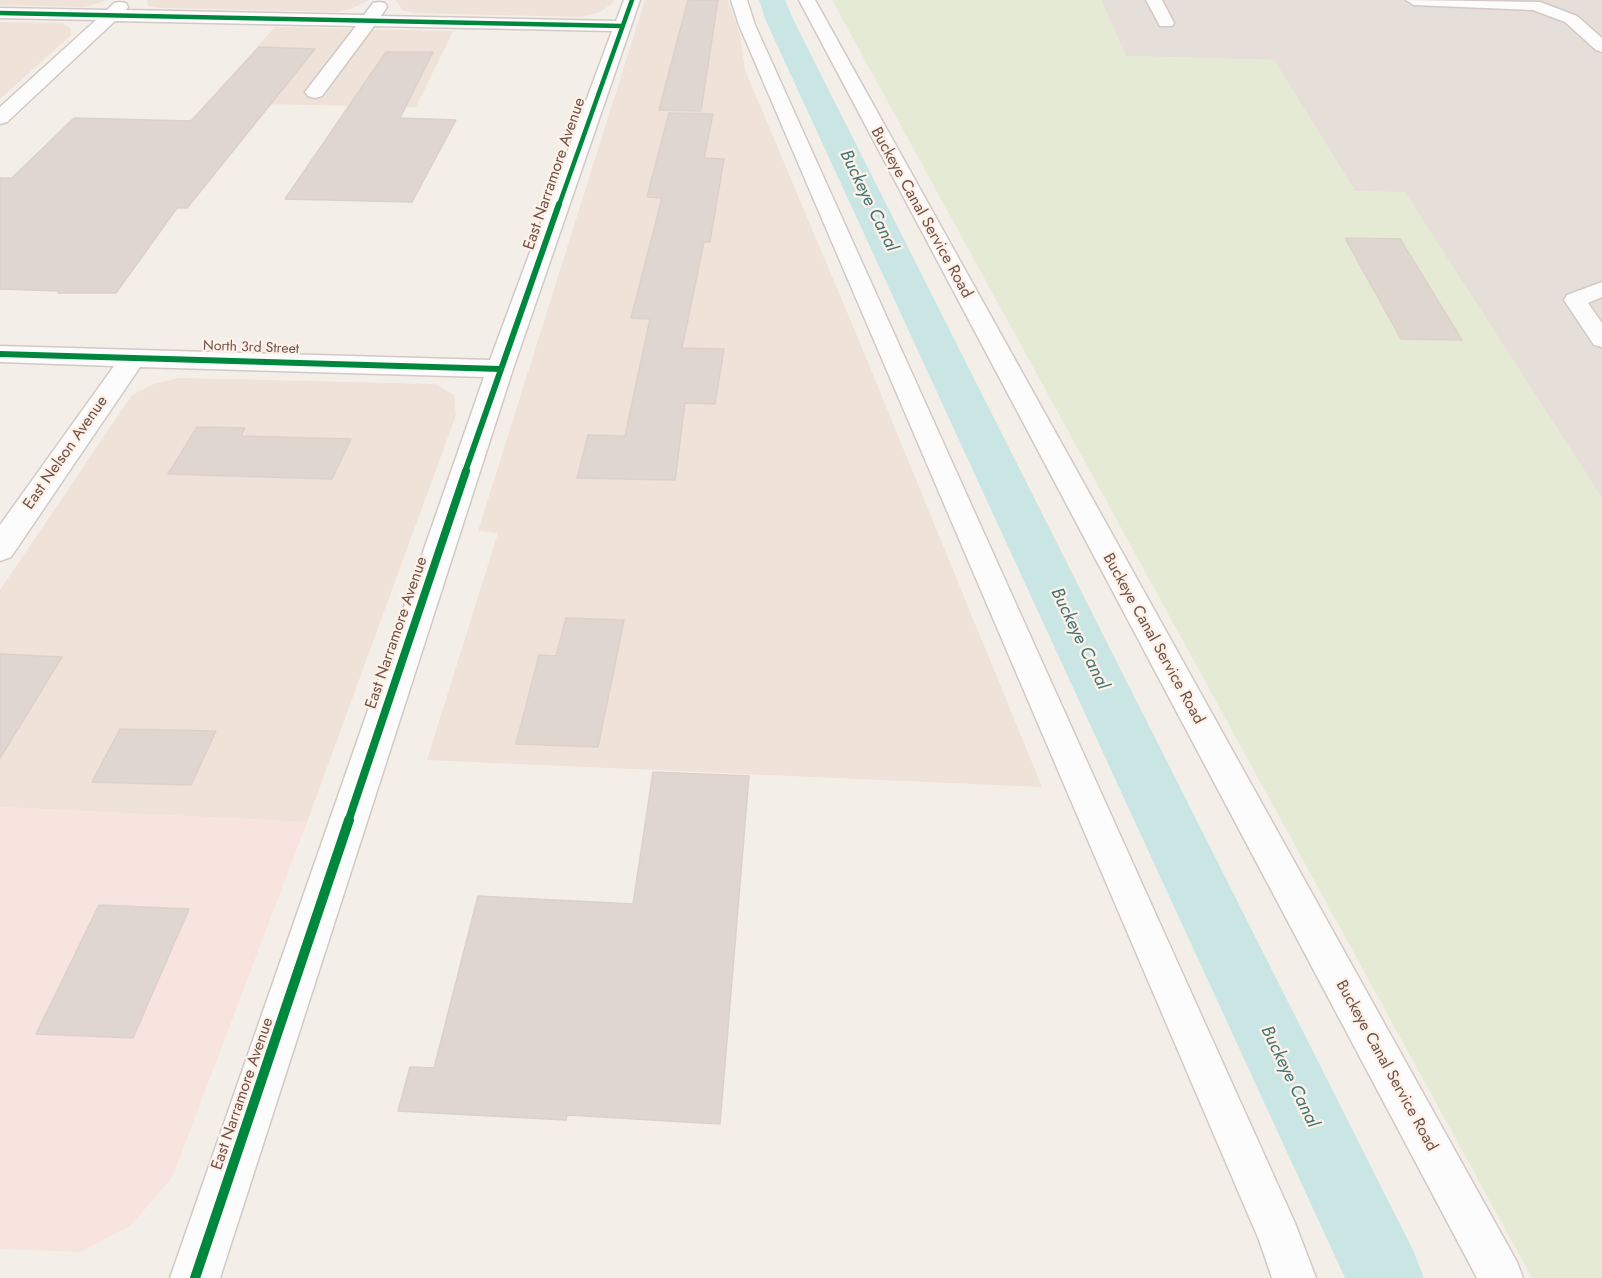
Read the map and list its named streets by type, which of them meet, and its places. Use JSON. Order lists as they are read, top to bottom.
{
  "streets": {
    "street": ["East Narramore Avenue", "North 3rd Street", "East Nelson Avenue"],
    "lane": ["Buckeye Canal Service Road"]
  },
  "crossings": [
    ["East Narramore Avenue", "North 3rd Street"],
    ["North 3rd Street", "East Nelson Avenue"]
  ],
  "water": ["Buckeye Canal"]
}
